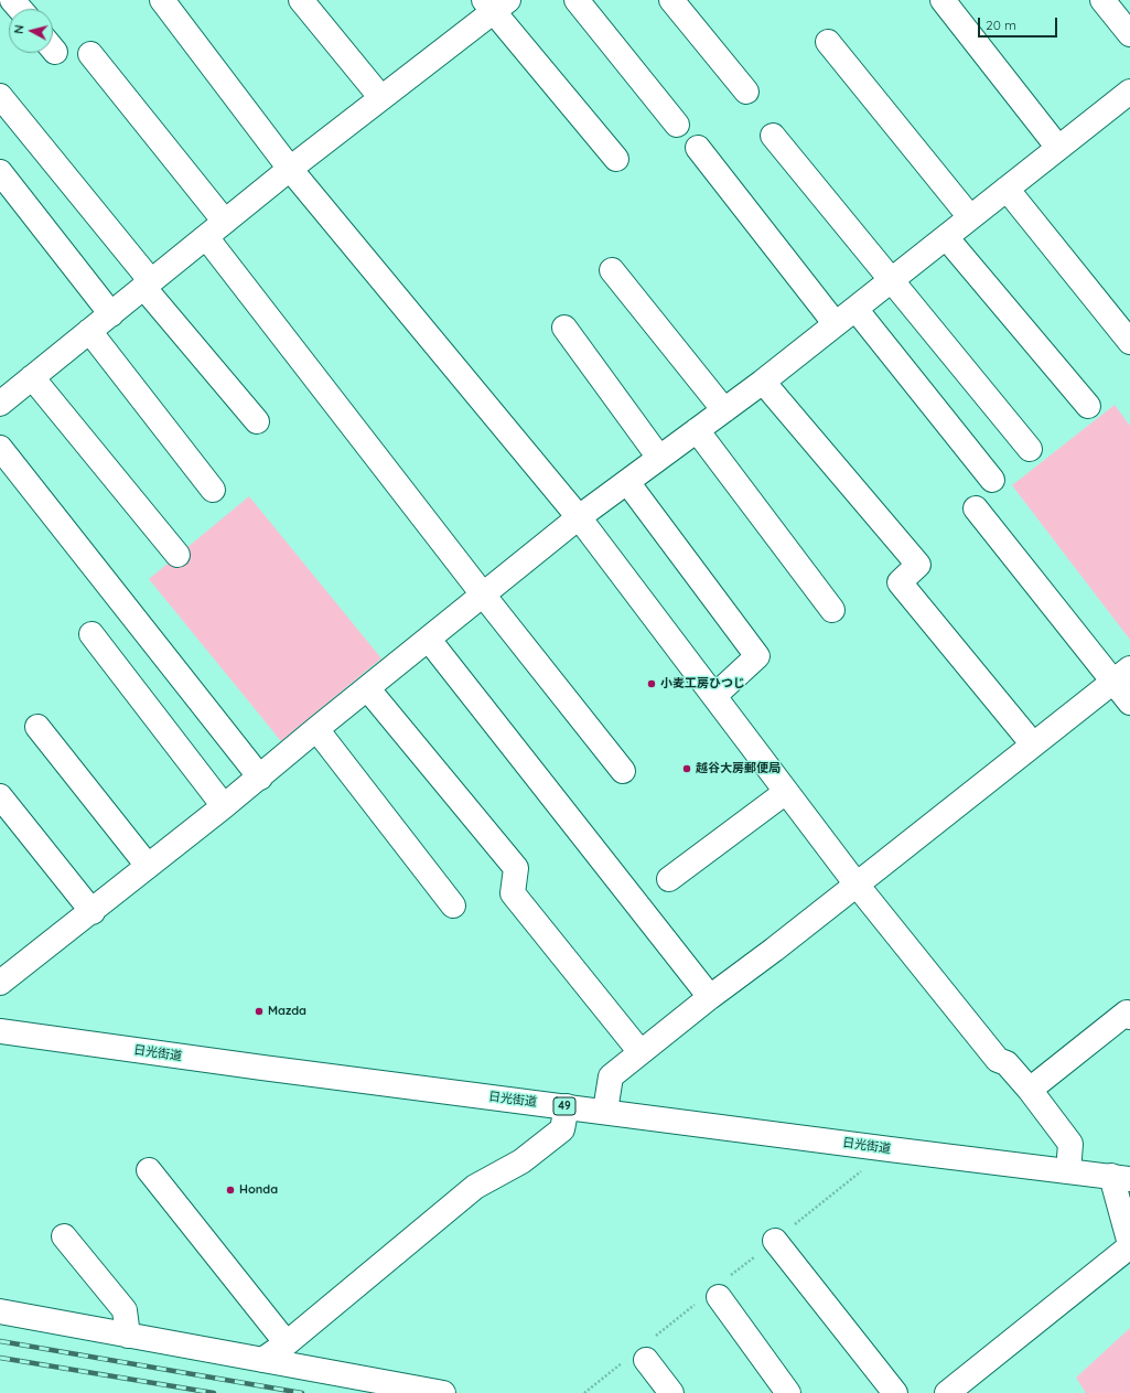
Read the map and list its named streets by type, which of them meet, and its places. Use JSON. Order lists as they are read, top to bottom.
{
  "streets": {
    "street": ["日光街道", "49"]
  },
  "places": [
    "小麦工房ひつじ",
    "越谷大房郵便局",
    "Mazda",
    "Honda"
  ],
  "scale_bar": "20 m",
  "north": "left"
}
